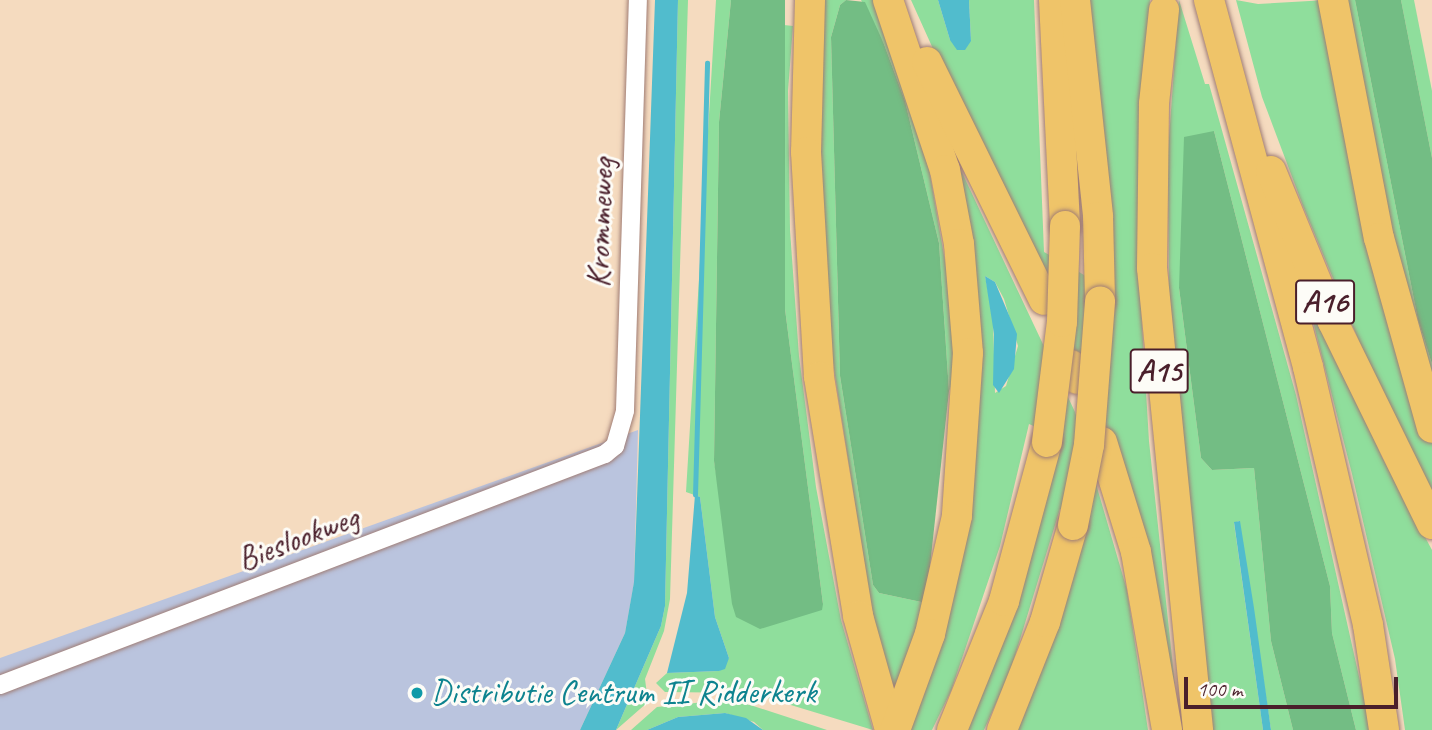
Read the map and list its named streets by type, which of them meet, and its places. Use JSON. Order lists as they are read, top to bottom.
{
  "streets": {
    "highway": ["A16", "A15"],
    "street": ["Krommeweg", "Bieslookweg"]
  },
  "crossings": [
    ["Krommeweg", "Bieslookweg"]
  ],
  "places": ["Distributie Centrum II Ridderkerk"],
  "scale_bar": "100 m"
}
